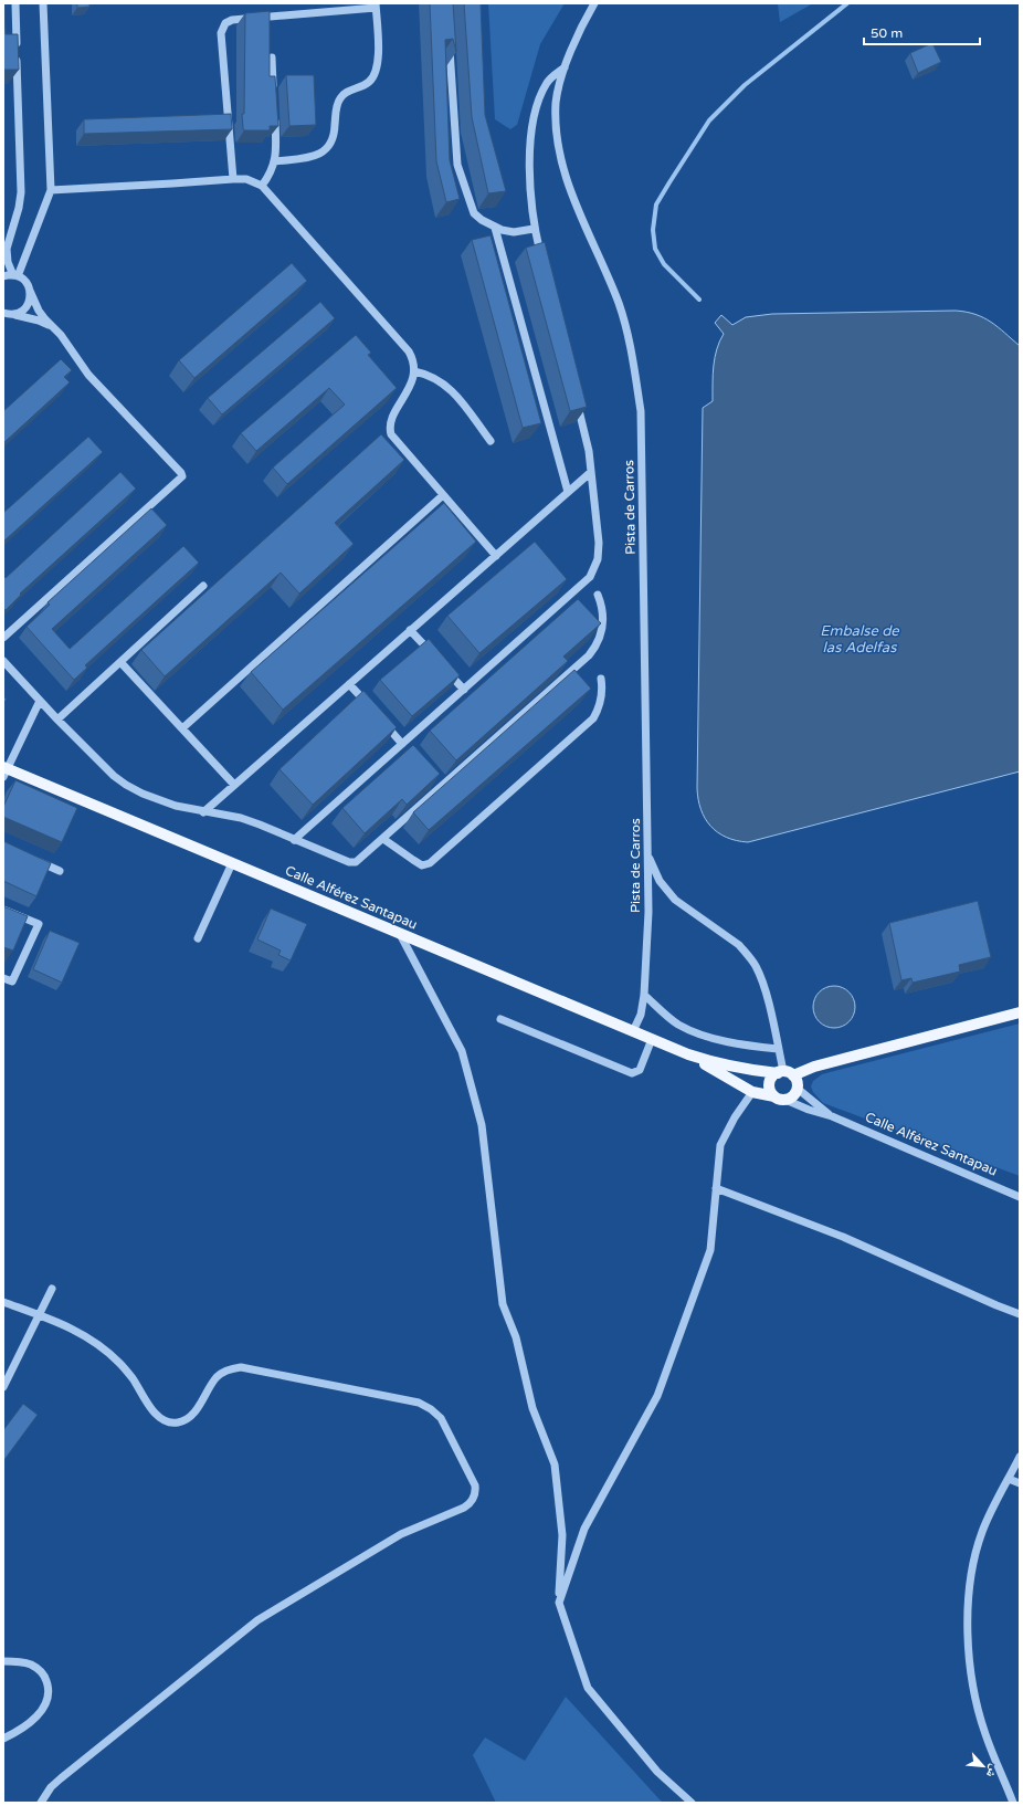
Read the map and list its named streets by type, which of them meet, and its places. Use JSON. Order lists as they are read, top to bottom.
{
  "streets": {
    "main road": ["Calle Alférez Santapau"],
    "street": ["Pista de Carros"]
  },
  "crossings": [
    ["Pista de Carros", "Calle Alférez Santapau"]
  ],
  "water": ["Embalse de las Adelfas"],
  "scale_bar": "50 m",
  "north": "bottom right"
}
